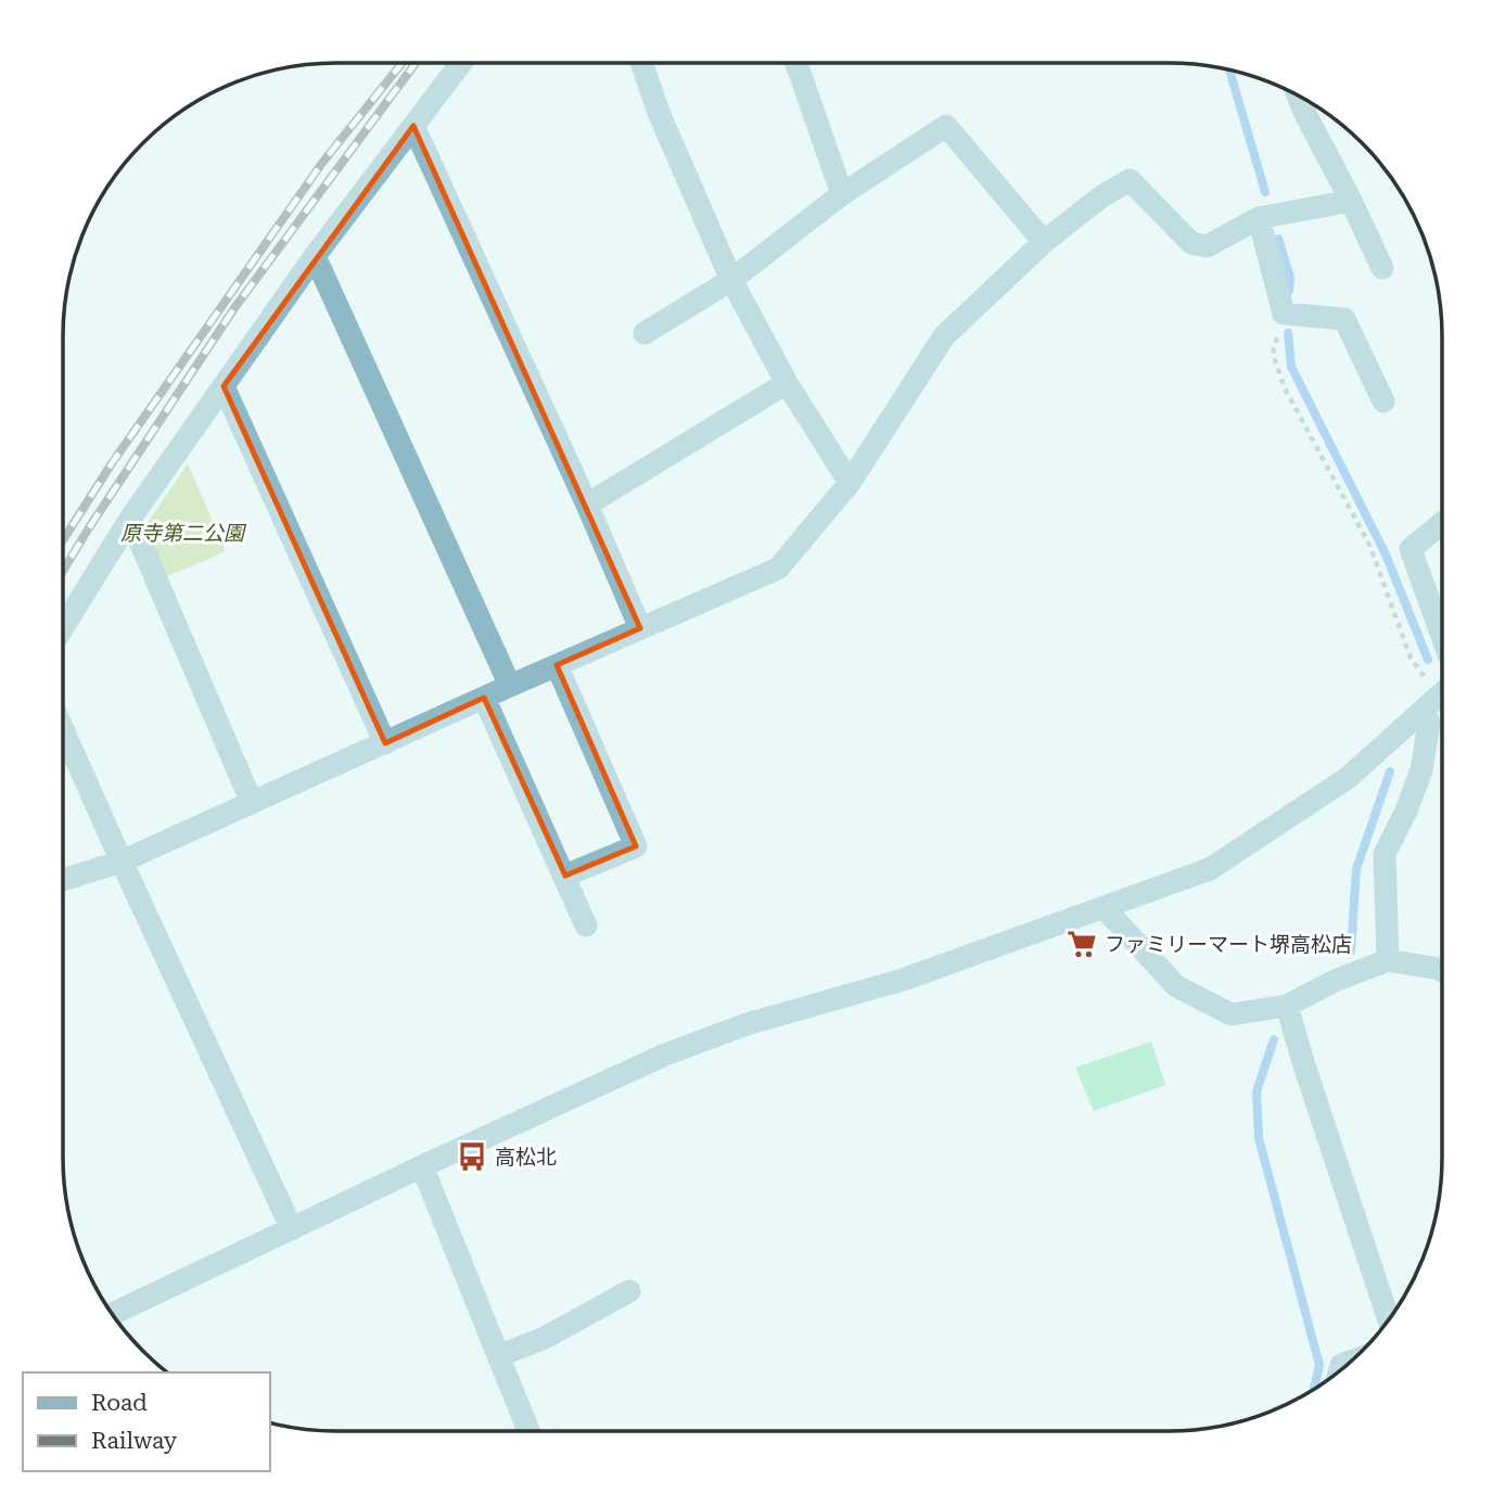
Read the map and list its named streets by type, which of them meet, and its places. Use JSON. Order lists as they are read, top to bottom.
{
  "parks": ["原寺第二公園"],
  "places": {
    "supermarket": ["ファミリーマート堺高松店"],
    "bus stop": ["高松北"]
  },
  "legend": ["Road", "Railway"]
}
